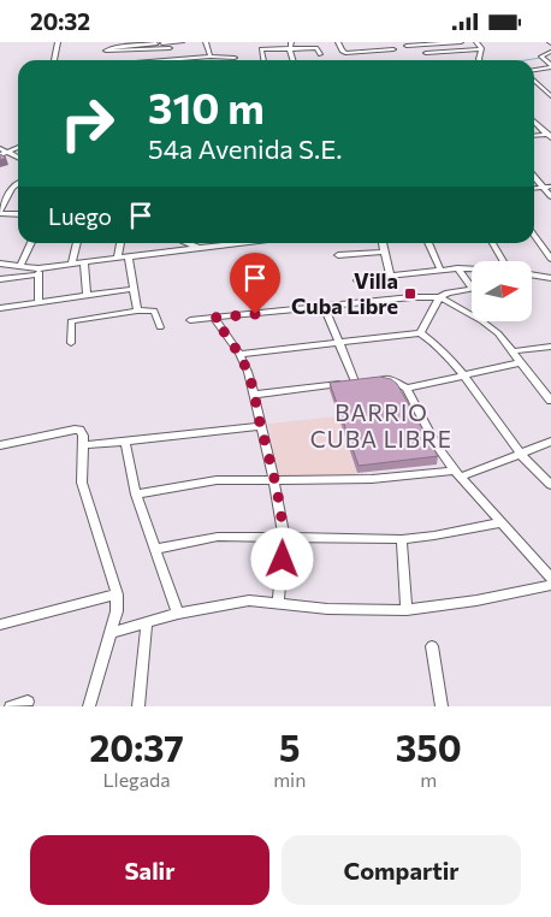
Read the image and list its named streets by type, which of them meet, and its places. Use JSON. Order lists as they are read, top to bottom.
{
  "districts": ["BARRIO CUBA LIBRE"],
  "places": {
    "transit": ["Villa Cuba Libre"]
  },
  "north": "right",
  "page": {
    "status": "20:32",
    "turn": ["310 m", "54a Avenida S.E."],
    "then": "Luego",
    "eta": [
      "20:37",
      "Llegada",
      "5",
      "min",
      "350",
      "m"
    ],
    "buttons": ["Salir", "Compartir"]
  }
}
